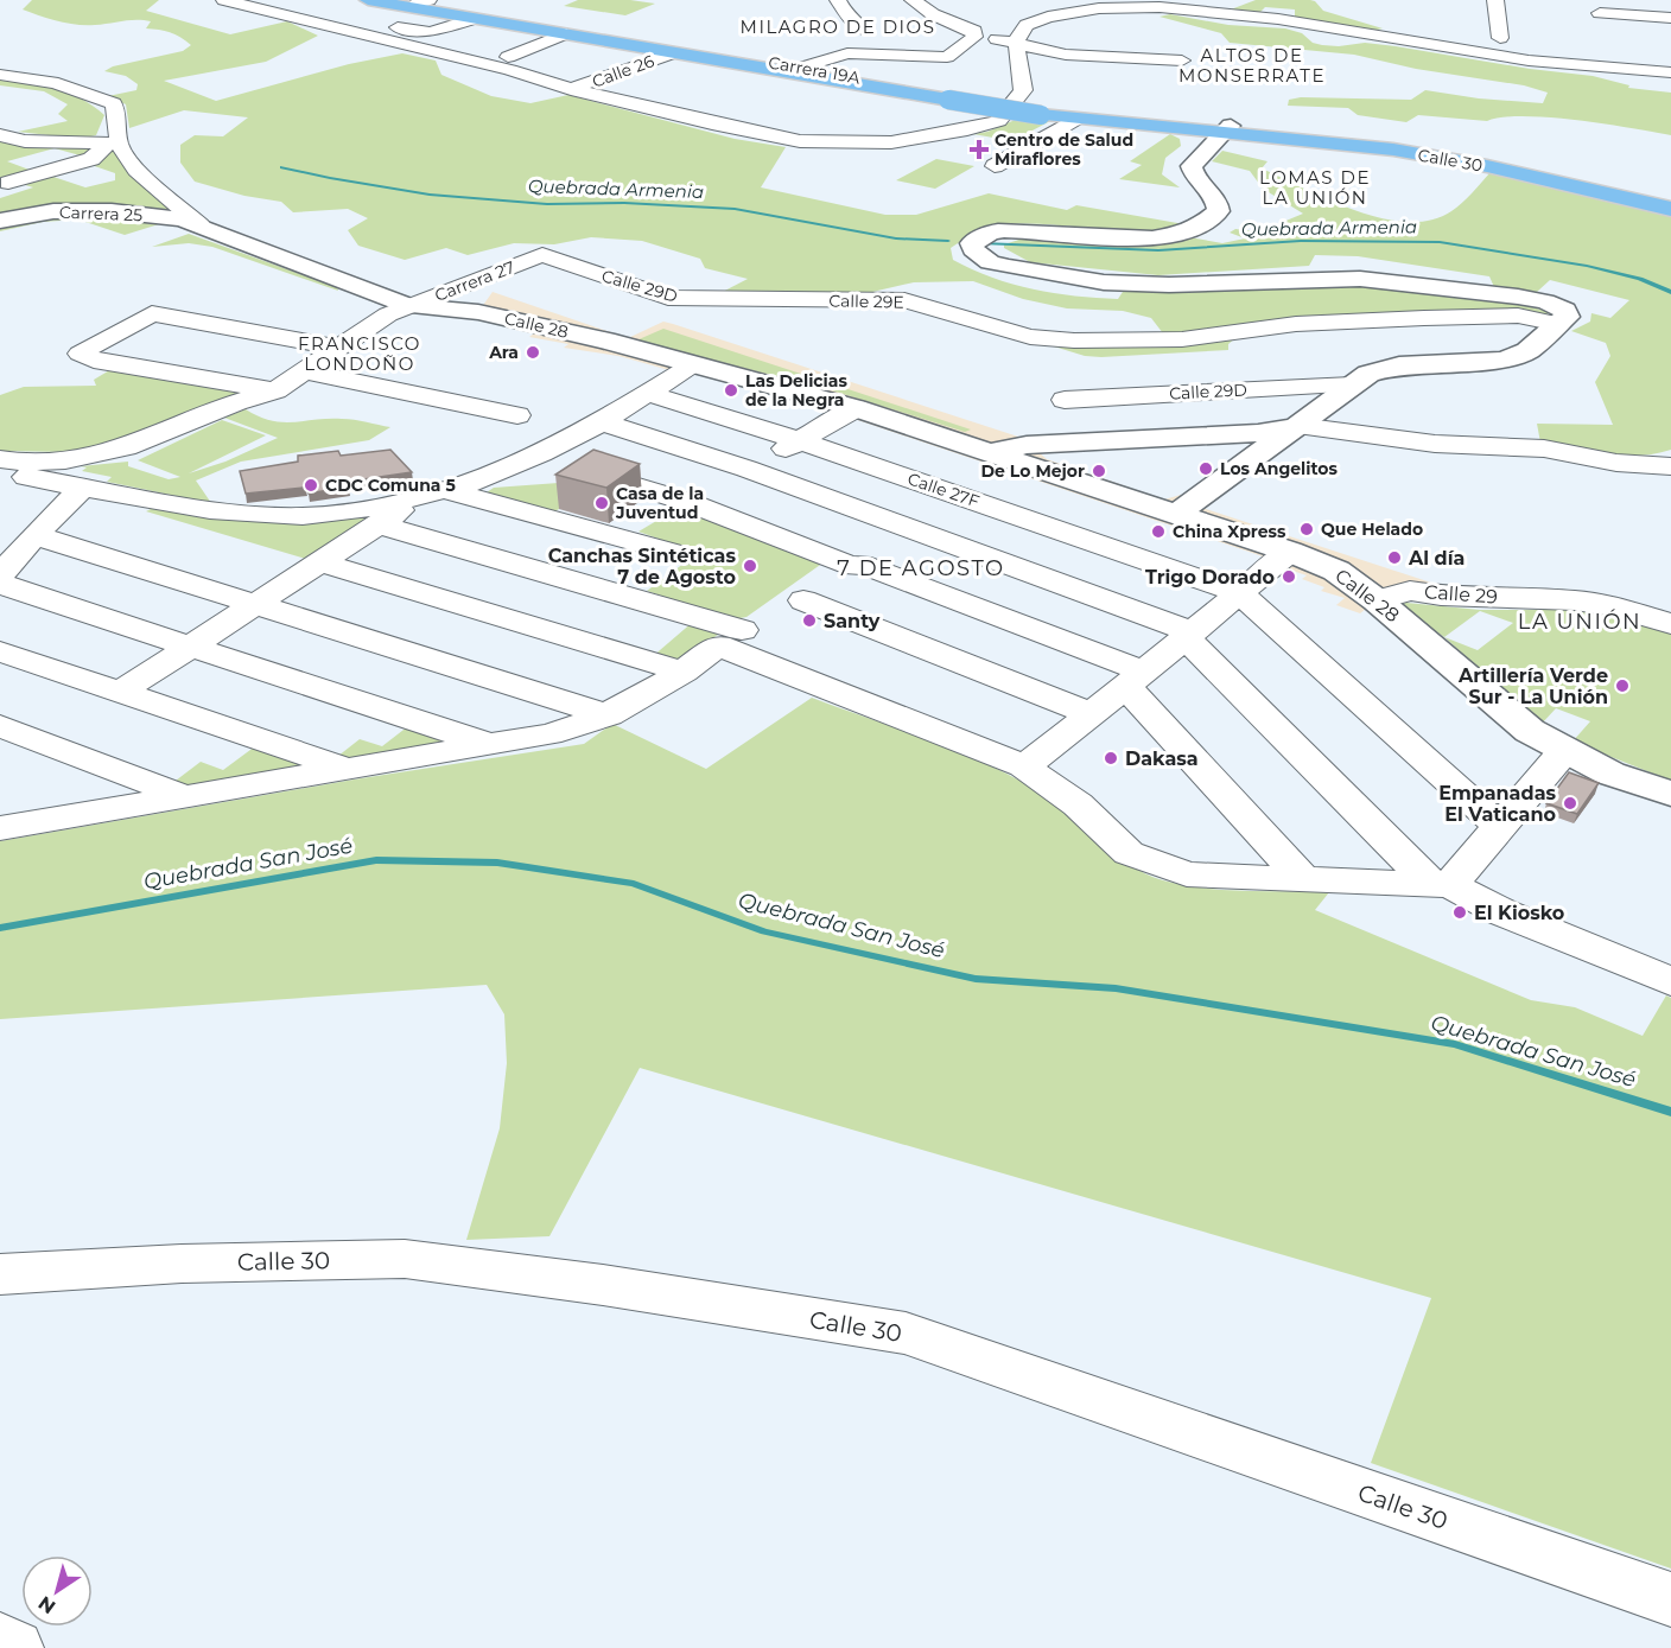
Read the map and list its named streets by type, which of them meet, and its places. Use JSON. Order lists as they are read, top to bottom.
{
  "streets": {
    "main road": ["Carrera 19A", "Calle 30"],
    "street": [
      "Calle 26",
      "Carrera 25",
      "Carrera 27",
      "Calle 29D",
      "Calle 29E",
      "Calle 28",
      "Calle 27F",
      "Calle 29"
    ]
  },
  "crossings": [
    ["Carrera 19A", "Calle 26"],
    ["Carrera 19A", "Calle 30"],
    ["Carrera 25", "Calle 28"],
    ["Carrera 27", "Calle 29D"],
    ["Carrera 27", "Calle 28"],
    ["Calle 29D", "Calle 29E"],
    ["Calle 28", "Calle 29"]
  ],
  "districts": [
    "MILAGRO DE DIOS",
    "ALTOS DE MONSERRATE",
    "LOMAS DE LA UNIÓN",
    "FRANCISCO LONDOÑO",
    "7 DE AGOSTO",
    "LA UNIÓN"
  ],
  "water": ["Quebrada Armenia", "Quebrada San José"],
  "places": {
    "health": ["Centro de Salud Miraflores"],
    "other": [
      "Ara",
      "Las Delicias de la Negra",
      "Los Angelitos",
      "De Lo Mejor",
      "CDC Comuna 5",
      "Casa de la Juventud",
      "Que Helado",
      "China Xpress",
      "Al día",
      "Canchas Sintéticas 7 de Agosto",
      "Trigo Dorado",
      "Santy",
      "Artillería Verde Sur - La Unión",
      "Dakasa",
      "Empanadas El Vaticano",
      "El Kiosko"
    ]
  },
  "north": "bottom left"
}
